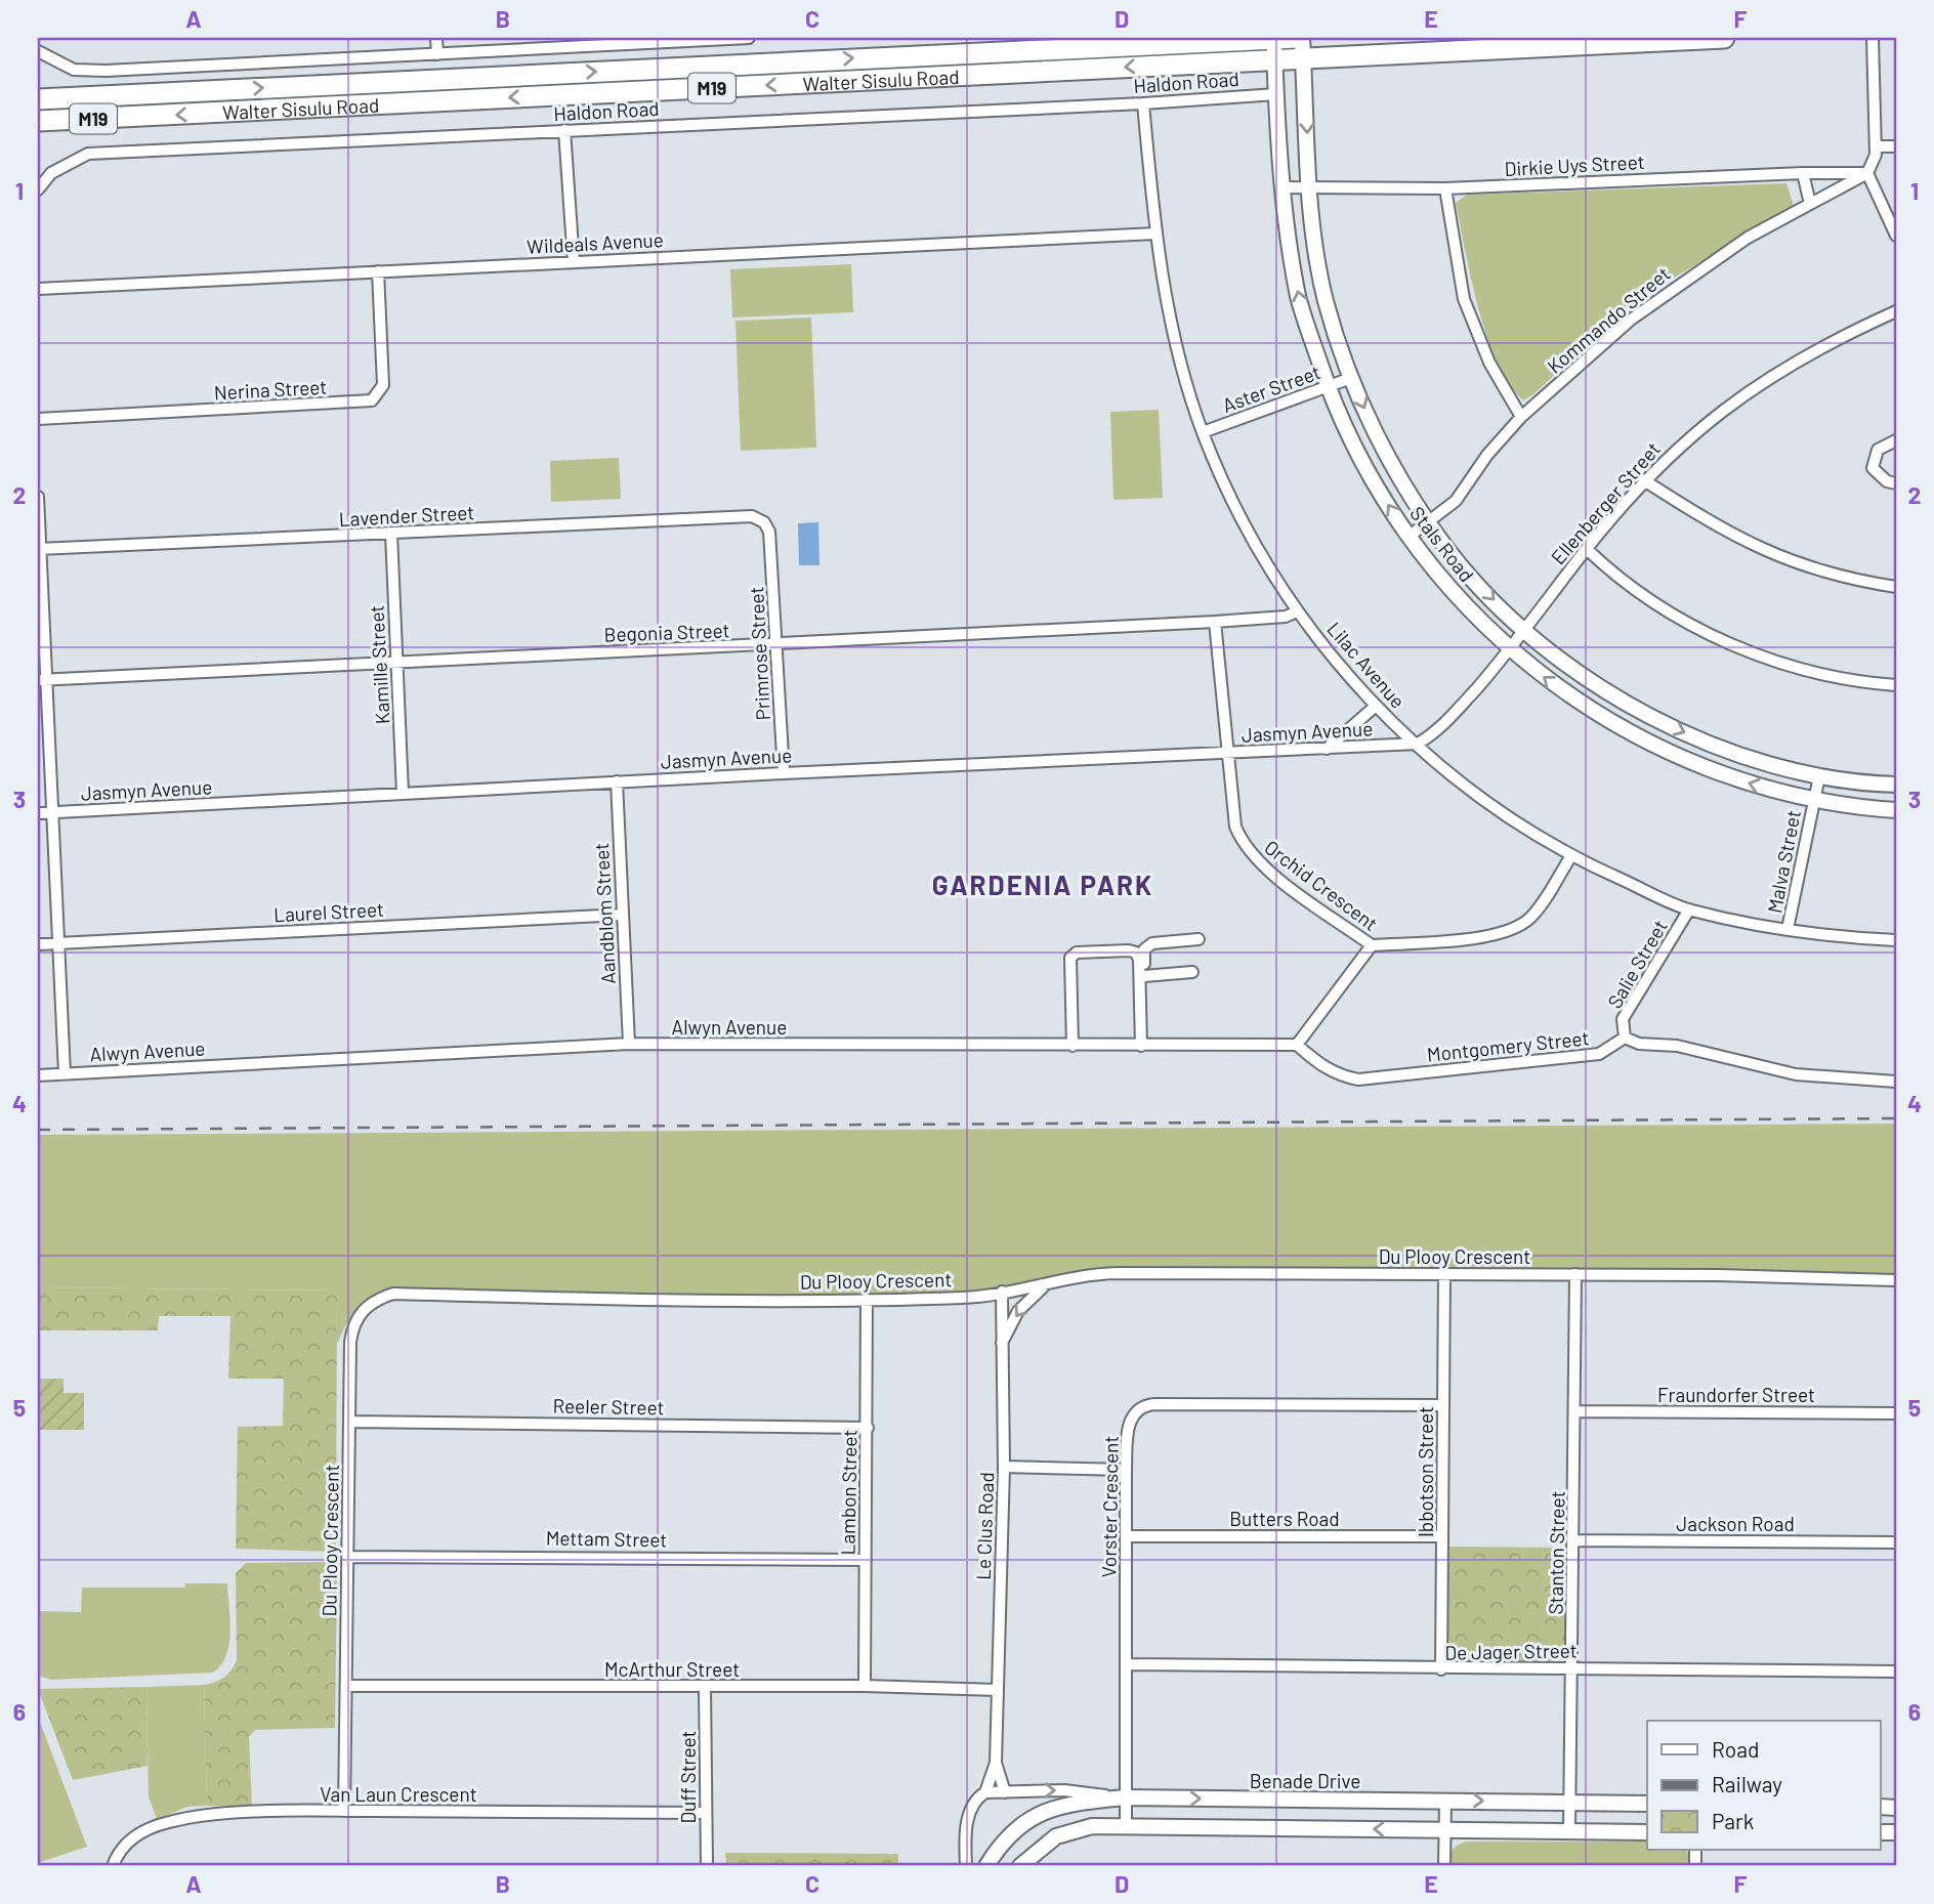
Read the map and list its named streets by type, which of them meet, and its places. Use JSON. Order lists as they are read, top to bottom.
{
  "streets": {
    "highway": ["Walter Sisulu Road", "M19"],
    "street": [
      "Haldon Road",
      "Dirkie Uys Street",
      "Wildeals Avenue",
      "Kommando Street",
      "Aster Street",
      "Nerina Street",
      "Ellenberger Street",
      "Lavender Street",
      "Stals Road",
      "Begonia Street",
      "Primrose Street",
      "Kamille Street",
      "Lilac Avenue",
      "Jasmyn Avenue",
      "Malva Street",
      "Orchid Crescent",
      "Laurel Street",
      "Aandblom Street",
      "Salie Street",
      "Alwyn Avenue",
      "Montgomery Street",
      "Du Plooy Crescent",
      "Fraundorfer Street",
      "Reeler Street",
      "Ibbotson Street",
      "Lambon Street",
      "Vorster Crescent",
      "Butters Road",
      "Jackson Road",
      "Le Clus Road",
      "Mettam Street",
      "Stanton Street",
      "De Jager Street",
      "McArthur Street",
      "Duff Street",
      "Benade Drive",
      "Van Laun Crescent"
    ]
  },
  "crossings": [
    ["Walter Sisulu Road", "Stals Road"],
    ["Haldon Road", "Stals Road"],
    ["Haldon Road", "Lilac Avenue"],
    ["Dirkie Uys Street", "Kommando Street"],
    ["Dirkie Uys Street", "Stals Road"],
    ["Wildeals Avenue", "Nerina Street"],
    ["Wildeals Avenue", "Lilac Avenue"],
    ["Kommando Street", "Stals Road"],
    ["Aster Street", "Stals Road"],
    ["Aster Street", "Lilac Avenue"],
    ["Ellenberger Street", "Stals Road"],
    ["Ellenberger Street", "Lilac Avenue"],
    ["Ellenberger Street", "Jasmyn Avenue"],
    ["Lavender Street", "Primrose Street"],
    ["Lavender Street", "Kamille Street"],
    ["Stals Road", "Malva Street"],
    ["Begonia Street", "Primrose Street"],
    ["Begonia Street", "Kamille Street"],
    ["Begonia Street", "Lilac Avenue"],
    ["Begonia Street", "Orchid Crescent"],
    ["Primrose Street", "Jasmyn Avenue"],
    ["Kamille Street", "Jasmyn Avenue"],
    ["Lilac Avenue", "Jasmyn Avenue"],
    ["Lilac Avenue", "Malva Street"],
    ["Lilac Avenue", "Orchid Crescent"],
    ["Lilac Avenue", "Salie Street"],
    ["Jasmyn Avenue", "Orchid Crescent"],
    ["Jasmyn Avenue", "Aandblom Street"],
    ["Laurel Street", "Aandblom Street"],
    ["Aandblom Street", "Alwyn Avenue"],
    ["Salie Street", "Montgomery Street"],
    ["Alwyn Avenue", "Montgomery Street"],
    ["Du Plooy Crescent", "Reeler Street"],
    ["Du Plooy Crescent", "Ibbotson Street"],
    ["Du Plooy Crescent", "Lambon Street"],
    ["Du Plooy Crescent", "Le Clus Road"],
    ["Du Plooy Crescent", "Mettam Street"],
    ["Du Plooy Crescent", "Stanton Street"],
    ["Du Plooy Crescent", "McArthur Street"],
    ["Du Plooy Crescent", "Van Laun Crescent"],
    ["Fraundorfer Street", "Stanton Street"],
    ["Reeler Street", "Lambon Street"],
    ["Ibbotson Street", "Vorster Crescent"],
    ["Ibbotson Street", "Butters Road"],
    ["Ibbotson Street", "De Jager Street"],
    ["Lambon Street", "Mettam Street"],
    ["Lambon Street", "McArthur Street"],
    ["Vorster Crescent", "Butters Road"],
    ["Vorster Crescent", "De Jager Street"],
    ["Vorster Crescent", "Benade Drive"],
    ["Jackson Road", "Stanton Street"],
    ["Le Clus Road", "McArthur Street"],
    ["Stanton Street", "De Jager Street"],
    ["Stanton Street", "Benade Drive"],
    ["McArthur Street", "Duff Street"],
    ["Duff Street", "Van Laun Crescent"]
  ],
  "districts": ["GARDENIA PARK"],
  "legend": ["Road", "Railway", "Park"],
  "grid": {
    "columns": [
      "A",
      "B",
      "C",
      "D",
      "E",
      "F"
    ],
    "rows": [
      "1",
      "2",
      "3",
      "4",
      "5",
      "6"
    ]
  }
}
